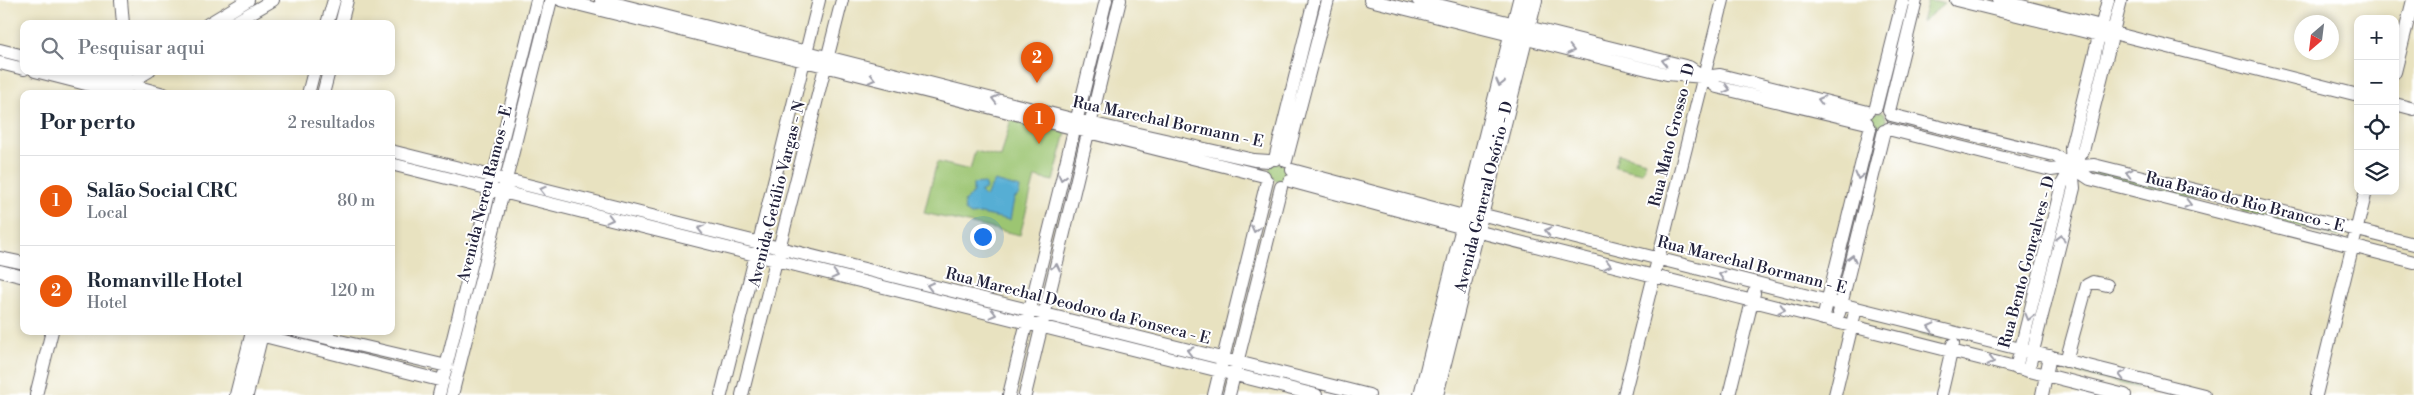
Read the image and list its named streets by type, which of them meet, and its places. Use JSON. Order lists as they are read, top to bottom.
{
  "streets": {
    "main road": ["Avenida General Osório - D"],
    "street": [
      "Rua Marechal Bormann - E",
      "Rua Mato Grosso - D",
      "Avenida Nereu Ramos - E",
      "Avenida Getúlio Vargas - N",
      "Rua Barão do Rio Branco - E",
      "Rua Bento Gonçalves - D",
      "Rua Marechal Deodoro da Fonseca - E"
    ]
  },
  "crossings": [
    ["Rua Marechal Bormann - E", "Rua Mato Grosso - D"],
    ["Rua Marechal Bormann - E", "Avenida Getúlio Vargas - N"],
    ["Rua Marechal Bormann - E", "Avenida General Osório - D"],
    ["Rua Marechal Bormann - E", "Rua Bento Gonçalves - D"],
    ["Avenida Nereu Ramos - E", "Rua Marechal Deodoro da Fonseca - E"],
    ["Avenida Getúlio Vargas - N", "Rua Marechal Deodoro da Fonseca - E"],
    ["Rua Barão do Rio Branco - E", "Rua Bento Gonçalves - D"]
  ],
  "north": "bottom left",
  "page": {
    "map_buttons": ["+", "−"],
    "search": "Pesquisar aqui",
    "pins": ["2", "1"],
    "heading": ["Por perto", "2 resultados"],
    "list": [
      {
        "mark": "1",
        "name": "Salão Social CRC",
        "note": "Local",
        "value": "80 m"
      },
      {
        "mark": "2",
        "name": "Romanville Hotel",
        "note": "Hotel",
        "value": "120 m"
      }
    ]
  }
}
